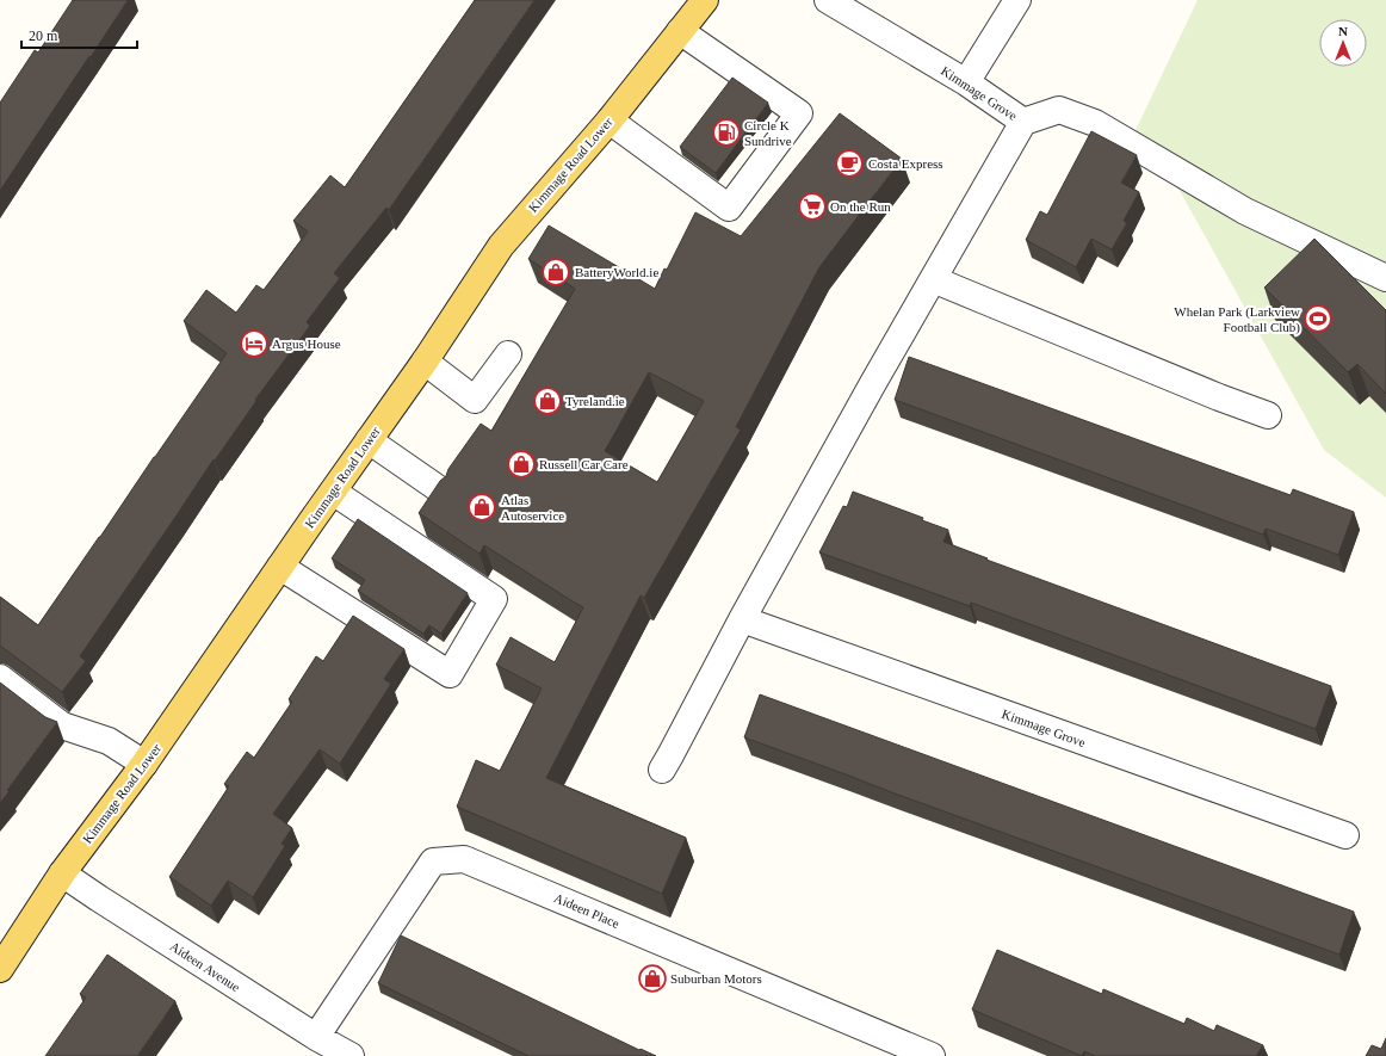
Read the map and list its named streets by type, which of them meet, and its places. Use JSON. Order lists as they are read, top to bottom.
{
  "streets": {
    "main road": ["Kimmage Road Lower"],
    "street": ["Kimmage Grove", "Aideen Place", "Aideen Avenue"]
  },
  "crossings": [
    ["Kimmage Road Lower", "Aideen Avenue"],
    ["Aideen Place", "Aideen Avenue"]
  ],
  "places": {
    "fuel station": ["Circle K Sundrive"],
    "cafe": ["Costa Express"],
    "supermarket": ["On the Run"],
    "shop": [
      "BatteryWorld.ie",
      "Tyreland.ie",
      "Russell Car Care",
      "Atlas Autoservice",
      "Suburban Motors"
    ],
    "sports": ["Whelan Park (Larkview Football Club)"],
    "hotel": ["Argus House"]
  },
  "scale_bar": "20 m",
  "north": "top"
}
